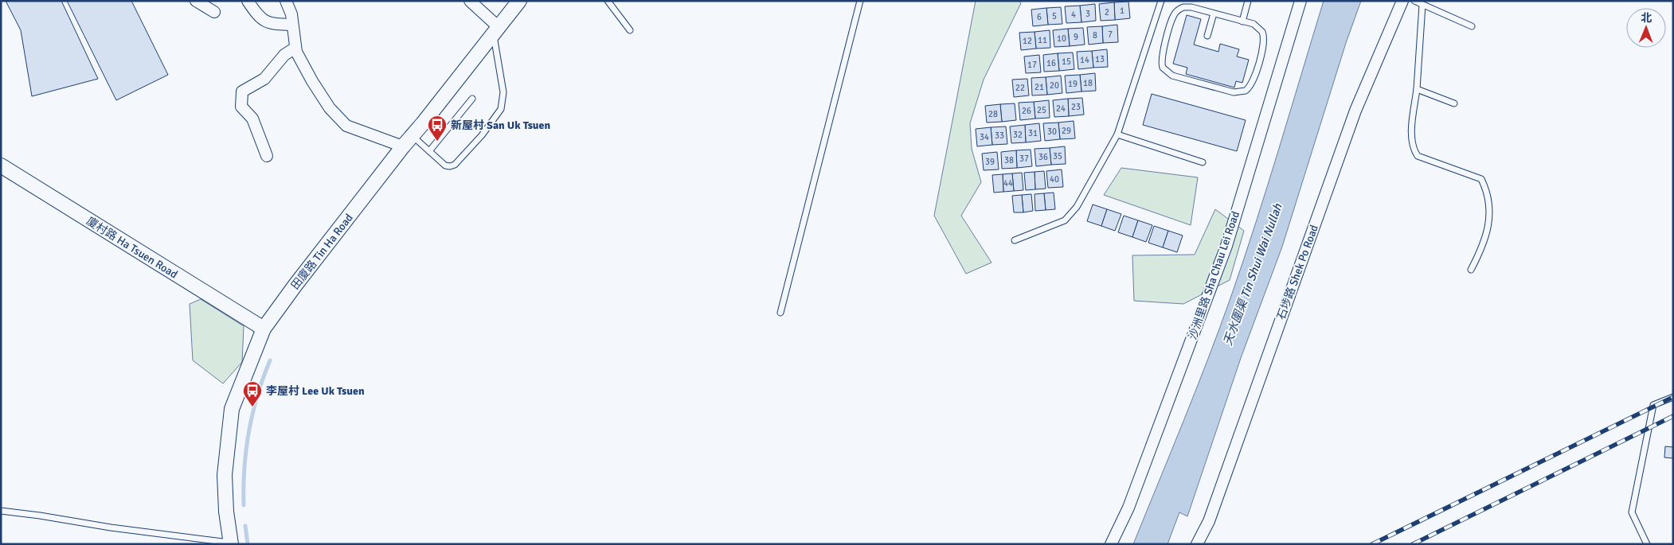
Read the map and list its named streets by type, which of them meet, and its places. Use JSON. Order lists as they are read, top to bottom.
{
  "streets": {
    "street": [
      "廈村路 Ha Tsuen Road",
      "田廈路 Tin Ha Road",
      "石埗路 Shek Po Road",
      "沙洲里路 Sha Chau Lei Road"
    ]
  },
  "crossings": [
    ["廈村路 Ha Tsuen Road", "田廈路 Tin Ha Road"]
  ],
  "water": ["天水圍渠 Tin Shui Wai Nullah"],
  "places": {
    "bus stop": ["新屋村 San Uk Tsuen", "李屋村 Lee Uk Tsuen"]
  },
  "house_numbers": [
    "1",
    "2",
    "3",
    "4",
    "5",
    "6",
    "7",
    "8",
    "9",
    "10",
    "11",
    "12",
    "13",
    "14",
    "15",
    "16",
    "17",
    "18",
    "19",
    "20",
    "21",
    "22",
    "23",
    "24",
    "25",
    "26",
    "28",
    "29",
    "30",
    "31",
    "32",
    "33",
    "34",
    "35",
    "36",
    "37",
    "38",
    "39",
    "40",
    "44"
  ],
  "north": "top"
}
